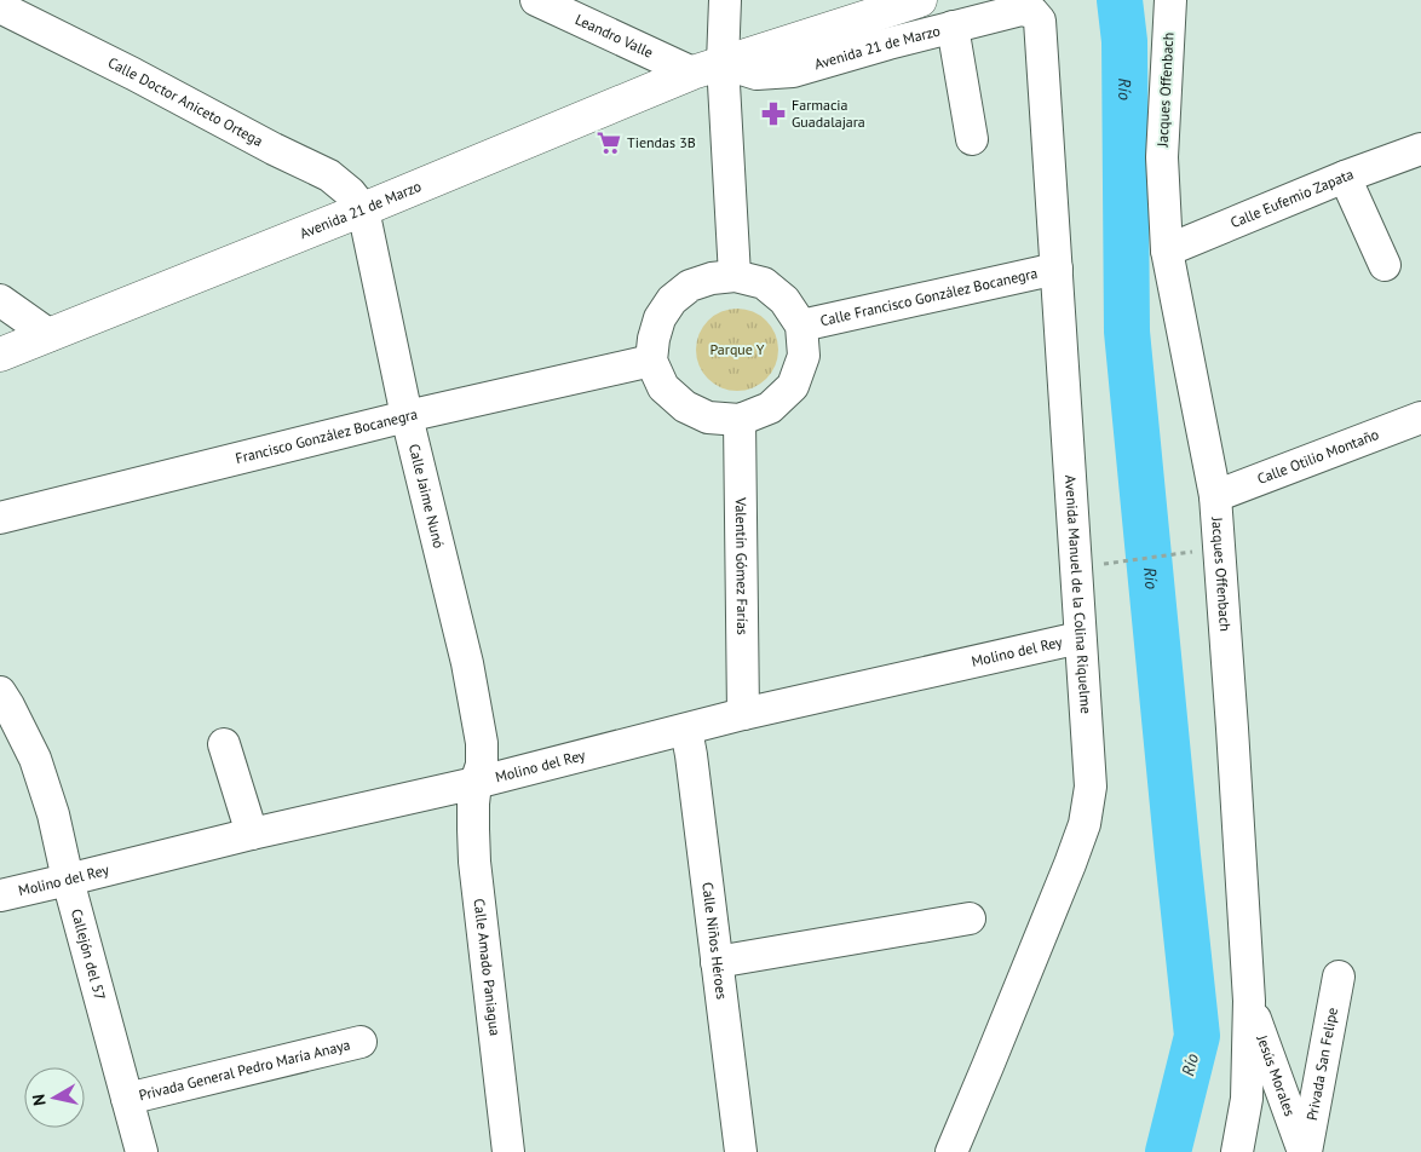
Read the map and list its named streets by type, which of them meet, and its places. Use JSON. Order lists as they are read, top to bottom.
{
  "streets": {
    "main road": ["Avenida 21 de Marzo"],
    "street": [
      "Leandro Valle",
      "Jacques Offenbach",
      "Calle Doctor Aniceto Ortega",
      "Calle Eufemio Zapata",
      "Calle Francisco González Bocanegra",
      "Francisco González Bocanegra",
      "Calle Otilio Montaño",
      "Calle Jaime Nunó",
      "Valentín Gómez Farías",
      "Avenida Manuel de la Colina Riquelme",
      "Molino del Rey",
      "Calle Niños Héroes",
      "Callejón del 57",
      "Calle Amado Paniagua",
      "Privada San Felipe",
      "Privada General Pedro María Anaya",
      "Jesús Morales"
    ]
  },
  "crossings": [
    ["Leandro Valle", "Avenida 21 de Marzo"],
    ["Avenida 21 de Marzo", "Calle Doctor Aniceto Ortega"],
    ["Avenida 21 de Marzo", "Calle Jaime Nunó"],
    ["Avenida 21 de Marzo", "Avenida Manuel de la Colina Riquelme"],
    ["Jacques Offenbach", "Calle Eufemio Zapata"],
    ["Jacques Offenbach", "Calle Otilio Montaño"],
    ["Jacques Offenbach", "Jesús Morales"],
    ["Calle Doctor Aniceto Ortega", "Calle Jaime Nunó"],
    ["Calle Francisco González Bocanegra", "Francisco González Bocanegra"],
    ["Calle Francisco González Bocanegra", "Valentín Gómez Farías"],
    ["Calle Francisco González Bocanegra", "Avenida Manuel de la Colina Riquelme"],
    ["Francisco González Bocanegra", "Calle Jaime Nunó"],
    ["Francisco González Bocanegra", "Valentín Gómez Farías"],
    ["Calle Jaime Nunó", "Molino del Rey"],
    ["Calle Jaime Nunó", "Calle Amado Paniagua"],
    ["Valentín Gómez Farías", "Molino del Rey"],
    ["Avenida Manuel de la Colina Riquelme", "Molino del Rey"],
    ["Molino del Rey", "Calle Niños Héroes"],
    ["Molino del Rey", "Callejón del 57"],
    ["Molino del Rey", "Calle Amado Paniagua"],
    ["Callejón del 57", "Privada General Pedro María Anaya"],
    ["Privada San Felipe", "Jesús Morales"]
  ],
  "water": ["Río"],
  "parks": ["Parque Y"],
  "places": {
    "pharmacy": ["Farmacia Guadalajara"],
    "supermarket": ["Tiendas 3B"]
  },
  "north": "left"
}
